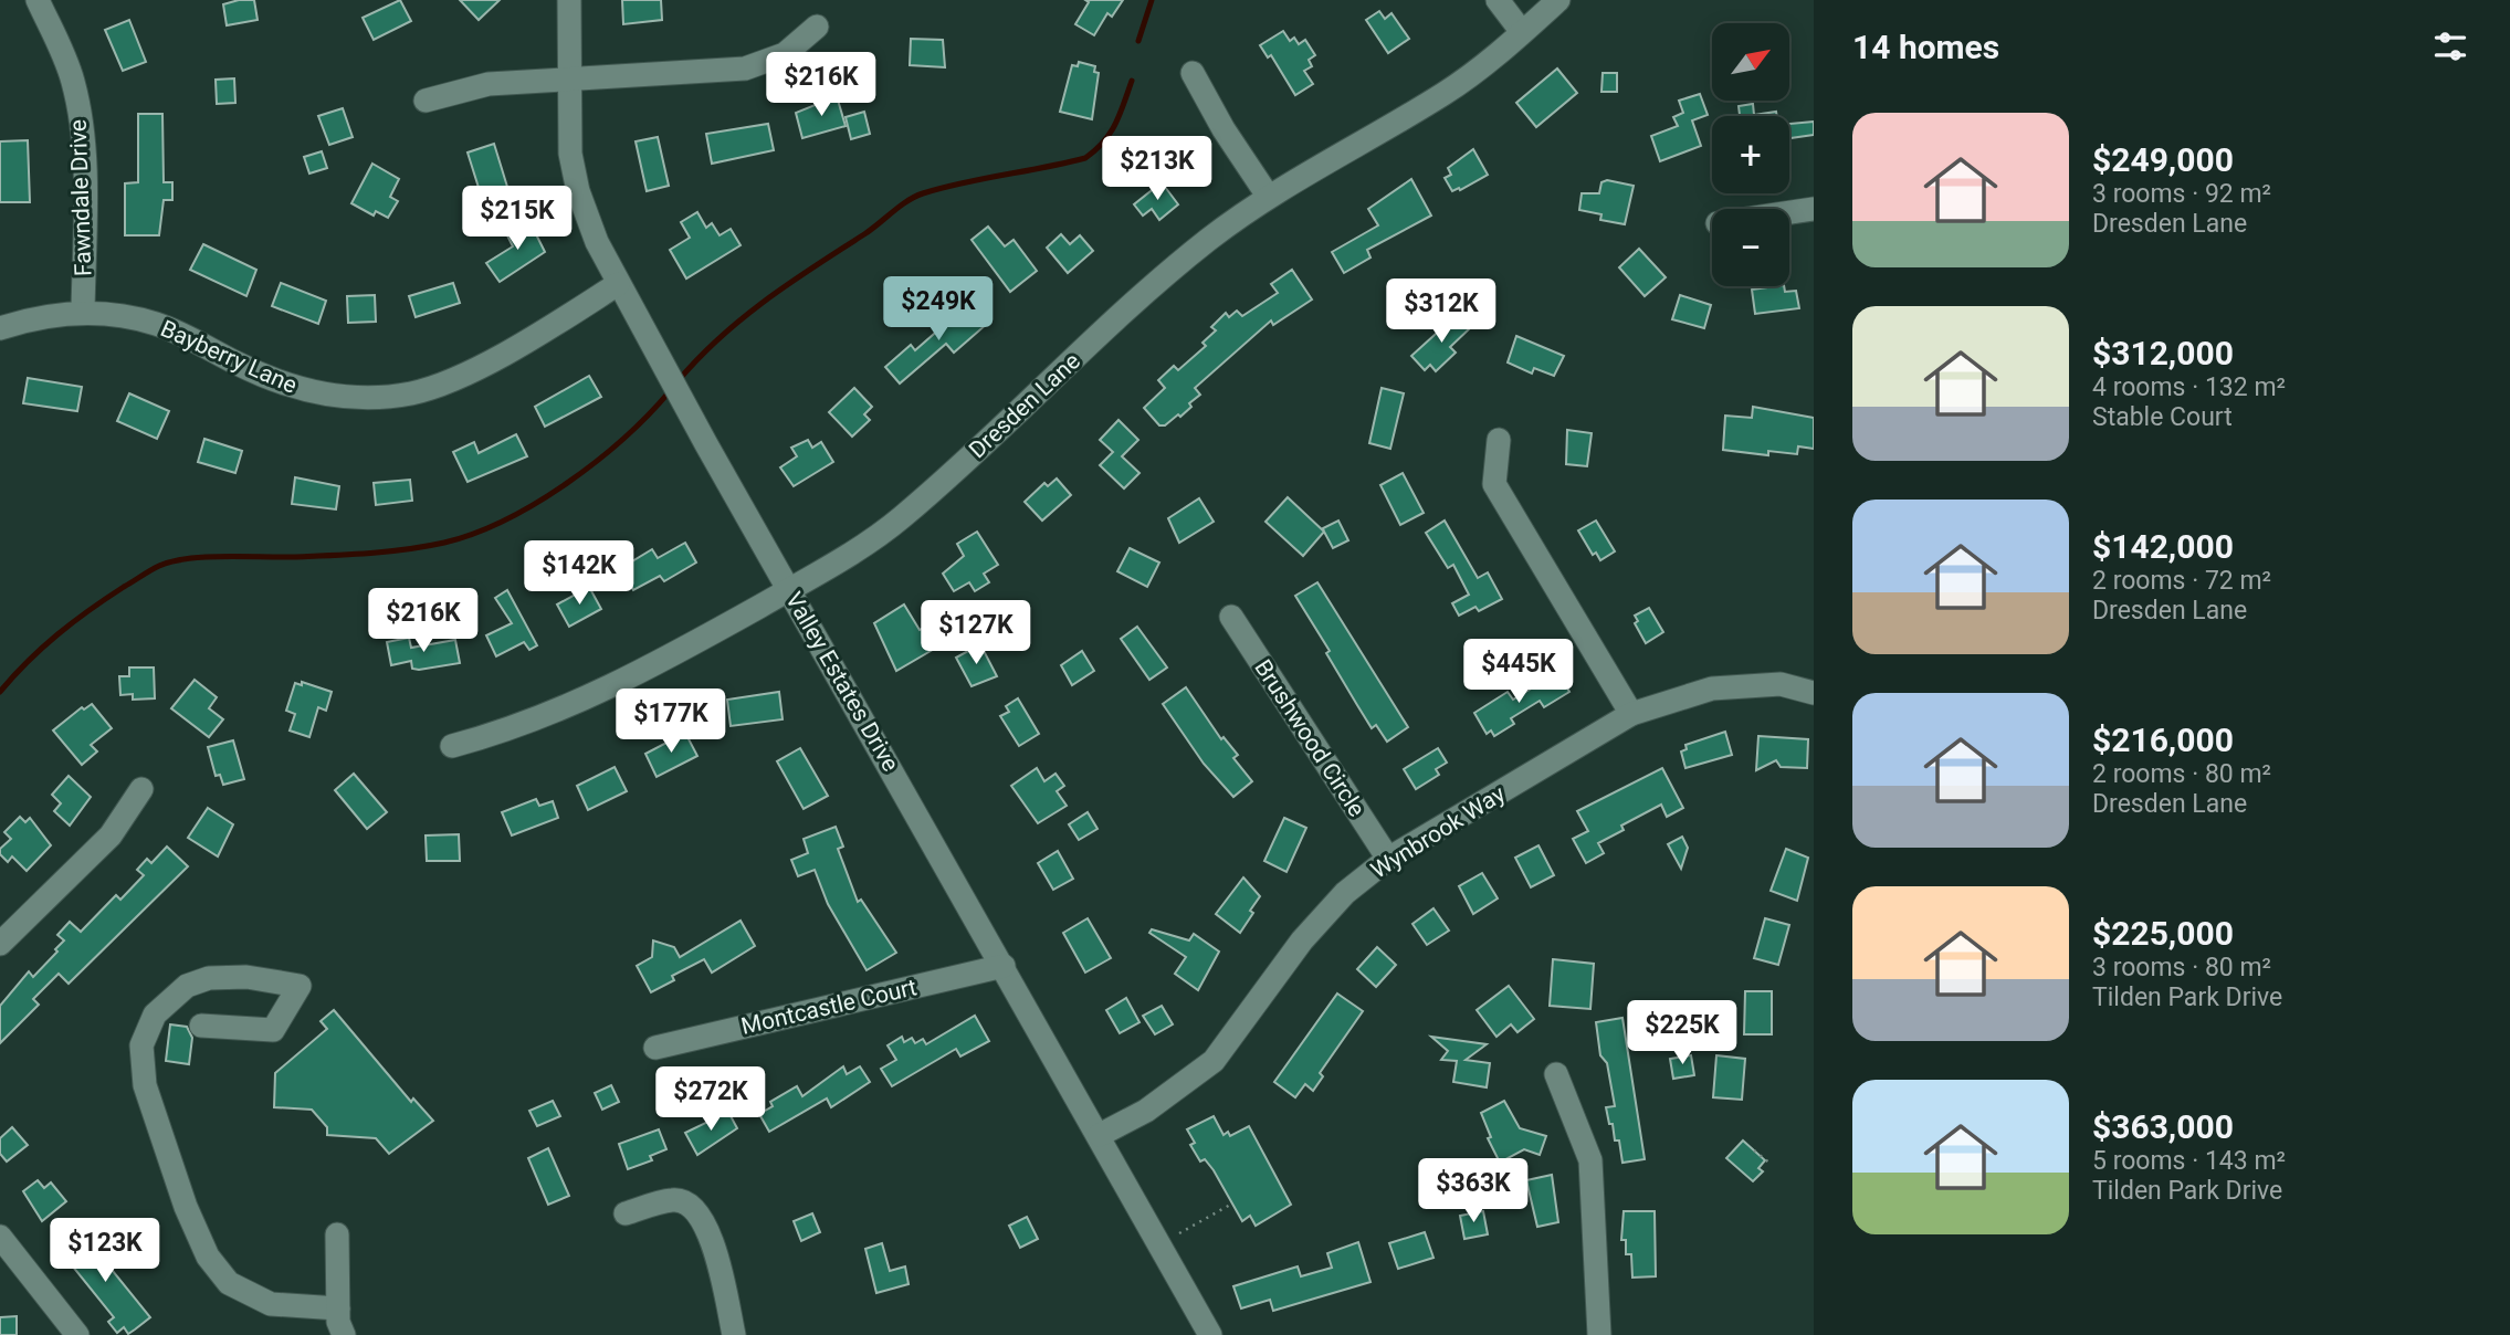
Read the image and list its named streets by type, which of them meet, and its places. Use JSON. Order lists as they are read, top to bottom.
{
  "streets": {
    "street": [
      "Fawndale Drive",
      "Bayberry Lane",
      "Dresden Lane",
      "Valley Estates Drive",
      "Brushwood Circle",
      "Wynbrook Way",
      "Montcastle Court"
    ]
  },
  "crossings": [
    ["Fawndale Drive", "Bayberry Lane"],
    ["Bayberry Lane", "Valley Estates Drive"],
    ["Dresden Lane", "Valley Estates Drive"],
    ["Valley Estates Drive", "Wynbrook Way"],
    ["Valley Estates Drive", "Montcastle Court"],
    ["Brushwood Circle", "Wynbrook Way"]
  ],
  "north": "top right",
  "page": {
    "heading": "14 homes",
    "map_buttons": ["+", "−"],
    "price": [
      "$216K",
      "$213K",
      "$215K",
      "$249K",
      "$312K",
      "$142K",
      "$216K",
      "$127K",
      "$445K",
      "$177K",
      "$225K",
      "$272K",
      "$363K",
      "$123K"
    ],
    "list": [
      {
        "name": "$249,000",
        "note": "3 rooms · 92 m² · Dresden Lane"
      },
      {
        "name": "$312,000",
        "note": "4 rooms · 132 m² · Stable Court"
      },
      {
        "name": "$142,000",
        "note": "2 rooms · 72 m² · Dresden Lane"
      },
      {
        "name": "$216,000",
        "note": "2 rooms · 80 m² · Dresden Lane"
      },
      {
        "name": "$225,000",
        "note": "3 rooms · 80 m² · Tilden Park Drive"
      },
      {
        "name": "$363,000",
        "note": "5 rooms · 143 m² · Tilden Park Drive"
      }
    ]
  }
}
